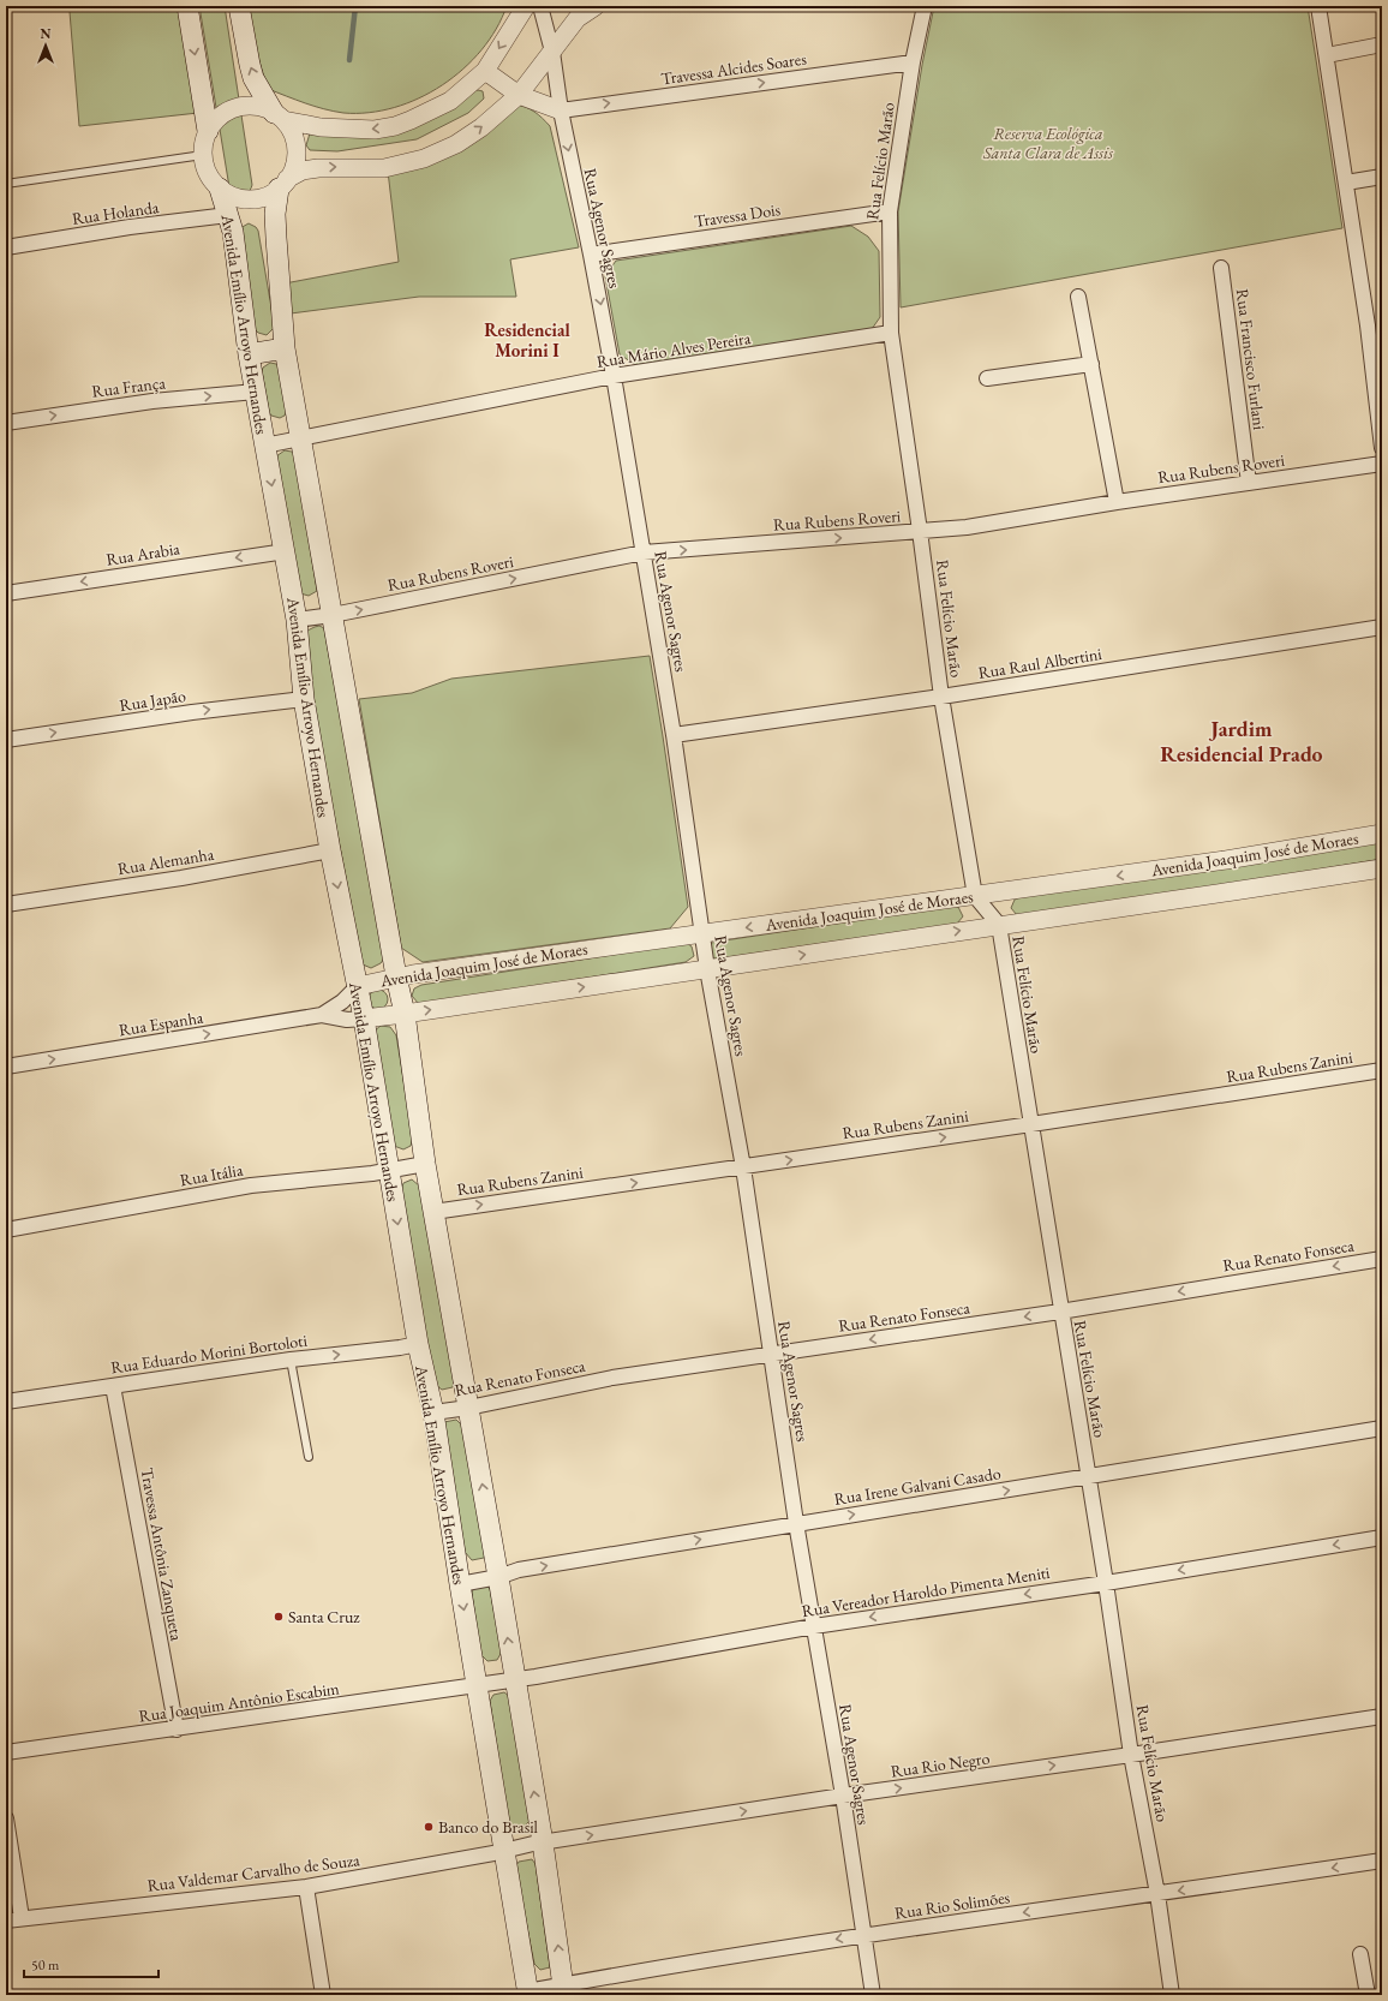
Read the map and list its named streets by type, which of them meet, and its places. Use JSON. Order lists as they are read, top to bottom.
{
  "streets": {
    "main road": ["Avenida Emílio Arroyo Hernandes"],
    "street": [
      "Travessa Alcides Soares",
      "Rua Felício Marão",
      "Rua Holanda",
      "Travessa Dois",
      "Rua Agenor Sagres",
      "Rua Mário Alves Pereira",
      "Rua Francisco Furlani",
      "Rua França",
      "Rua Rubens Roveri",
      "Rua Arabia",
      "Rua Raul Albertini",
      "Rua Japão",
      "Avenida Joaquim José de Moraes",
      "Rua Alemanha",
      "Rua Espanha",
      "Rua Rubens Zanini",
      "Rua Itália",
      "Rua Renato Fonseca",
      "Rua Eduardo Morini Bortoloti",
      "Rua Irene Galvani Casado",
      "Travessa Antônia Zanqueta",
      "Rua Vereador Haroldo Pimenta Meniti",
      "Rua Joaquim Antônio Escabim",
      "Rua Rio Negro",
      "Rua Valdemar Carvalho de Souza",
      "Rua Rio Solimões"
    ]
  },
  "crossings": [
    ["Travessa Alcides Soares", "Rua Felício Marão"],
    ["Travessa Alcides Soares", "Rua Agenor Sagres"],
    ["Rua Felício Marão", "Travessa Dois"],
    ["Rua Felício Marão", "Rua Mário Alves Pereira"],
    ["Rua Felício Marão", "Rua Rubens Roveri"],
    ["Rua Felício Marão", "Rua Raul Albertini"],
    ["Rua Felício Marão", "Avenida Joaquim José de Moraes"],
    ["Rua Felício Marão", "Rua Rubens Zanini"],
    ["Rua Felício Marão", "Rua Renato Fonseca"],
    ["Rua Felício Marão", "Rua Irene Galvani Casado"],
    ["Rua Felício Marão", "Rua Vereador Haroldo Pimenta Meniti"],
    ["Rua Felício Marão", "Rua Rio Negro"],
    ["Rua Felício Marão", "Rua Rio Solimões"],
    ["Rua Holanda", "Avenida Emílio Arroyo Hernandes"],
    ["Travessa Dois", "Rua Agenor Sagres"],
    ["Rua Agenor Sagres", "Rua Mário Alves Pereira"],
    ["Rua Agenor Sagres", "Rua Rubens Roveri"],
    ["Rua Agenor Sagres", "Rua Raul Albertini"],
    ["Rua Agenor Sagres", "Avenida Joaquim José de Moraes"],
    ["Rua Agenor Sagres", "Rua Rubens Zanini"],
    ["Rua Agenor Sagres", "Rua Renato Fonseca"],
    ["Rua Agenor Sagres", "Rua Irene Galvani Casado"],
    ["Rua Agenor Sagres", "Rua Vereador Haroldo Pimenta Meniti"],
    ["Rua Agenor Sagres", "Rua Rio Negro"],
    ["Rua Agenor Sagres", "Rua Rio Solimões"],
    ["Avenida Emílio Arroyo Hernandes", "Rua Mário Alves Pereira"],
    ["Avenida Emílio Arroyo Hernandes", "Rua França"],
    ["Avenida Emílio Arroyo Hernandes", "Rua Rubens Roveri"],
    ["Avenida Emílio Arroyo Hernandes", "Rua Arabia"],
    ["Avenida Emílio Arroyo Hernandes", "Rua Japão"],
    ["Avenida Emílio Arroyo Hernandes", "Avenida Joaquim José de Moraes"],
    ["Avenida Emílio Arroyo Hernandes", "Rua Alemanha"],
    ["Avenida Emílio Arroyo Hernandes", "Rua Espanha"],
    ["Avenida Emílio Arroyo Hernandes", "Rua Itália"],
    ["Avenida Emílio Arroyo Hernandes", "Rua Renato Fonseca"],
    ["Avenida Emílio Arroyo Hernandes", "Rua Eduardo Morini Bortoloti"],
    ["Avenida Emílio Arroyo Hernandes", "Rua Irene Galvani Casado"],
    ["Avenida Emílio Arroyo Hernandes", "Rua Vereador Haroldo Pimenta Meniti"],
    ["Avenida Emílio Arroyo Hernandes", "Rua Joaquim Antônio Escabim"],
    ["Avenida Emílio Arroyo Hernandes", "Rua Rio Negro"],
    ["Avenida Emílio Arroyo Hernandes", "Rua Valdemar Carvalho de Souza"],
    ["Avenida Emílio Arroyo Hernandes", "Rua Rio Solimões"],
    ["Rua Francisco Furlani", "Rua Rubens Roveri"],
    ["Avenida Joaquim José de Moraes", "Rua Espanha"],
    ["Rua Eduardo Morini Bortoloti", "Travessa Antônia Zanqueta"],
    ["Travessa Antônia Zanqueta", "Rua Joaquim Antônio Escabim"],
    ["Rua Vereador Haroldo Pimenta Meniti", "Rua Joaquim Antônio Escabim"],
    ["Rua Rio Negro", "Rua Valdemar Carvalho de Souza"]
  ],
  "one_way": [
    "Travessa Alcides Soares",
    "Rua França",
    "Rua Rubens Roveri",
    "Rua Arabia",
    "Rua Japão",
    "Rua Espanha",
    "Rua Rubens Zanini",
    "Rua Renato Fonseca",
    "Rua Irene Galvani Casado",
    "Rua Vereador Haroldo Pimenta Meniti",
    "Rua Rio Negro",
    "Rua Rio Solimões"
  ],
  "districts": ["Residencial Morini I", "Jardim Residencial Prado"],
  "parks": ["Reserva Ecológica Santa Clara de Assis"],
  "places": ["Santa Cruz", "Banco do Brasil"],
  "scale_bar": "50 m",
  "north": "top"
}
